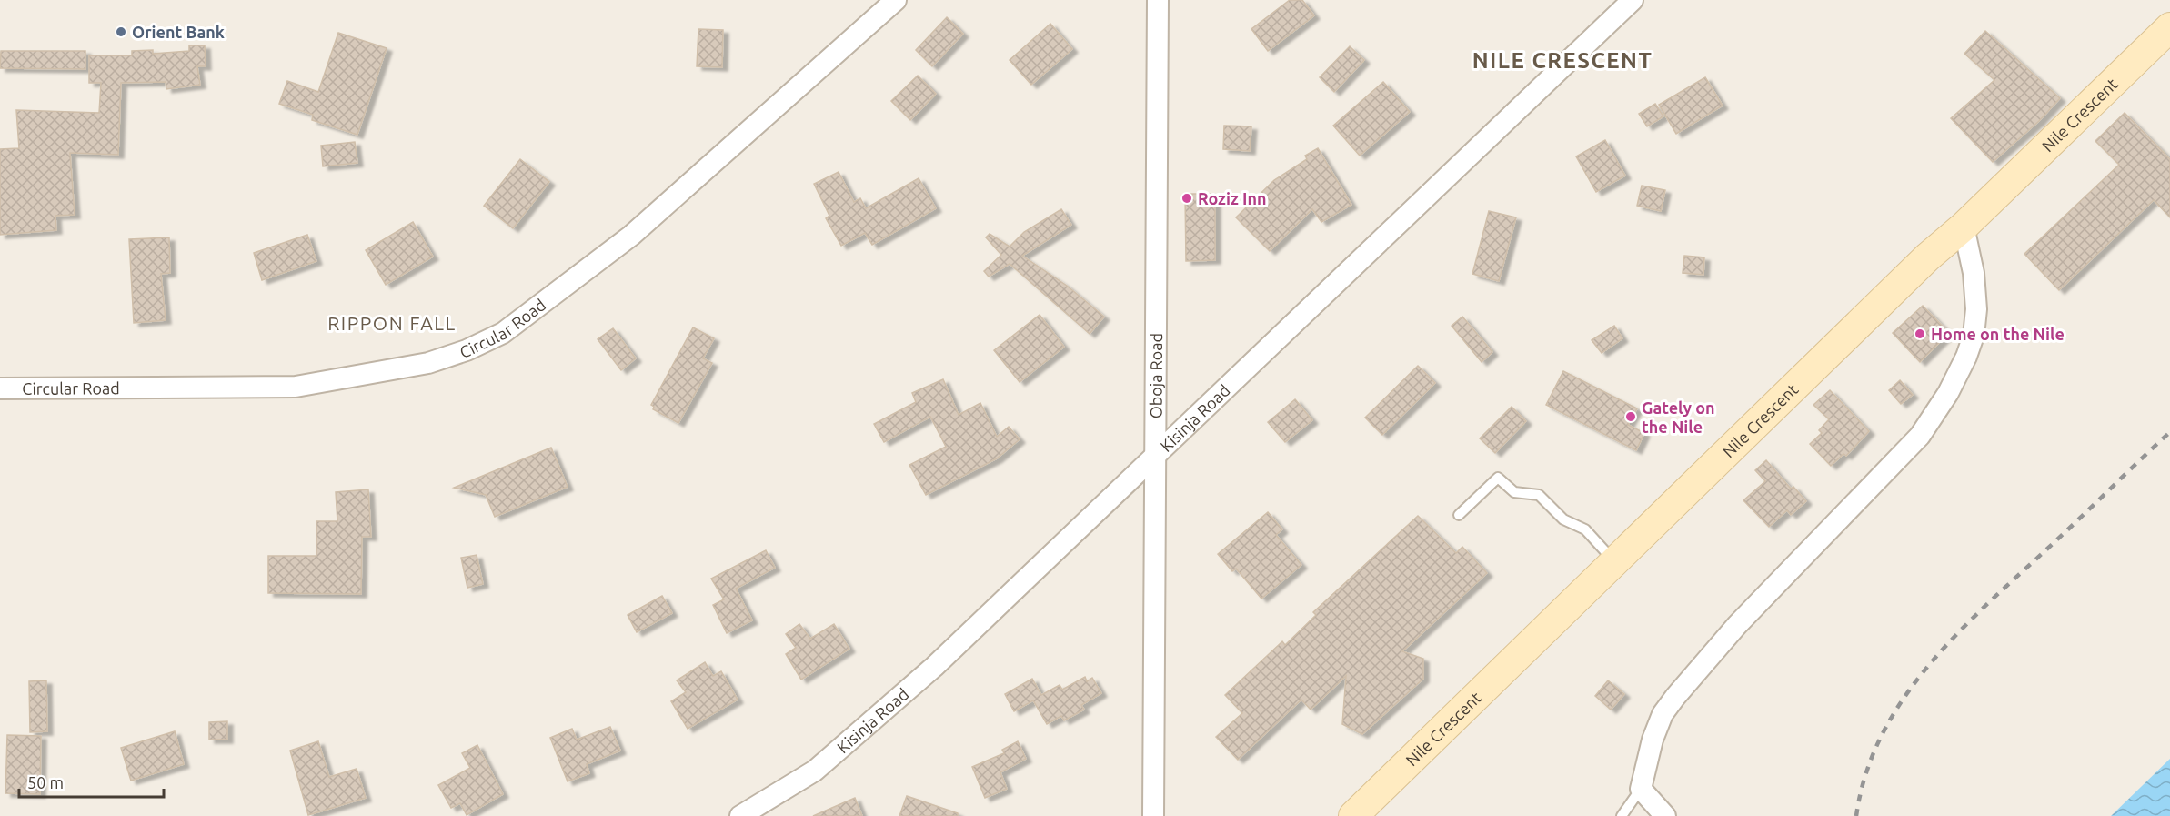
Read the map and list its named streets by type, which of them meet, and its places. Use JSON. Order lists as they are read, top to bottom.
{
  "streets": {
    "street": [
      "Nile Crescent",
      "Circular Road",
      "Oboja Road",
      "Kisinja Road"
    ]
  },
  "crossings": [
    ["Oboja Road", "Kisinja Road"]
  ],
  "districts": ["NILE CRESCENT", "RIPPON FALL"],
  "places": [
    "Orient Bank",
    "Roziz Inn",
    "Home on the Nile",
    "Gately on the Nile"
  ],
  "scale_bar": "50 m"
}
